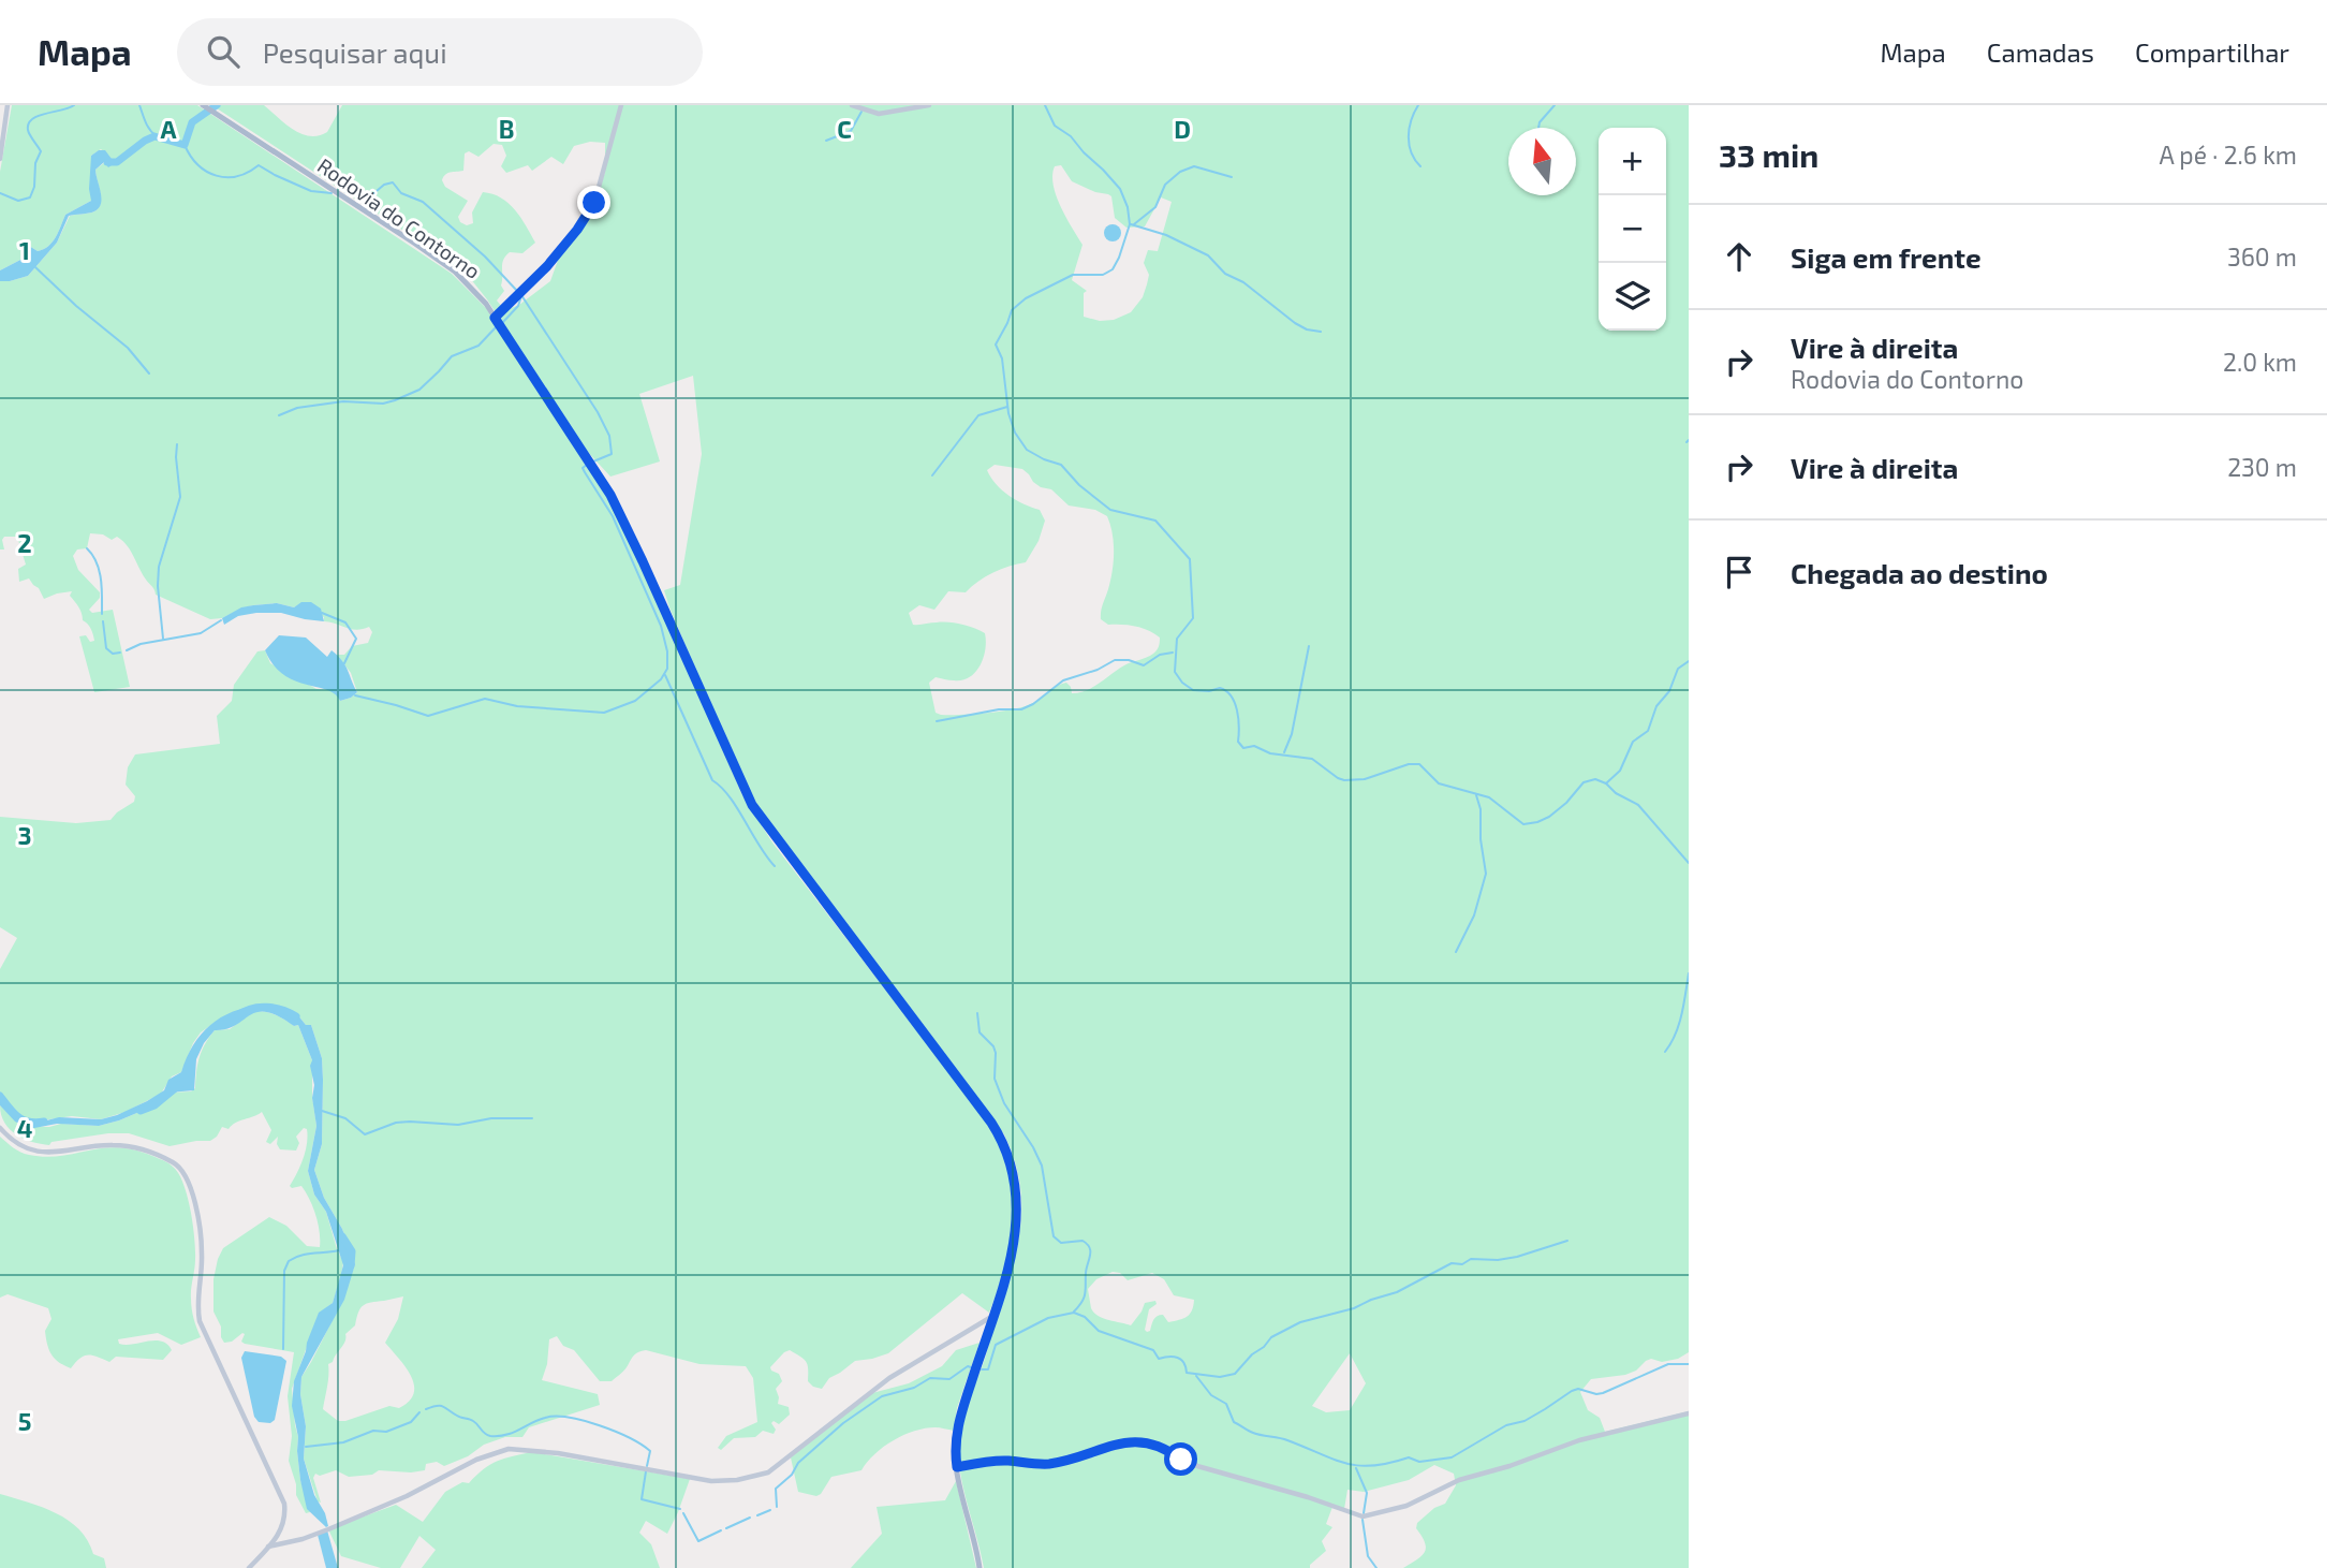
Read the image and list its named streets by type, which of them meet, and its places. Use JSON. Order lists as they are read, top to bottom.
{
  "streets": {
    "main road": ["Rodovia do Contorno"]
  },
  "north": "top",
  "page": {
    "header": "Mapa",
    "search": "Pesquisar aqui",
    "nav": ["Mapa", "Camadas", "Compartilhar"],
    "heading": ["33 min", "A pé · 2.6 km"],
    "map_buttons": ["+", "−"],
    "list": [
      ["Siga em frente", "360 m"],
      ["Vire à direita", "Rodovia do Contorno", "2.0 km"],
      ["Vire à direita", "230 m"],
      "Chegada ao destino"
    ]
  },
  "grid": {
    "columns": [
      "A",
      "B",
      "C",
      "D"
    ],
    "rows": [
      "1",
      "2",
      "3",
      "4",
      "5"
    ]
  }
}
